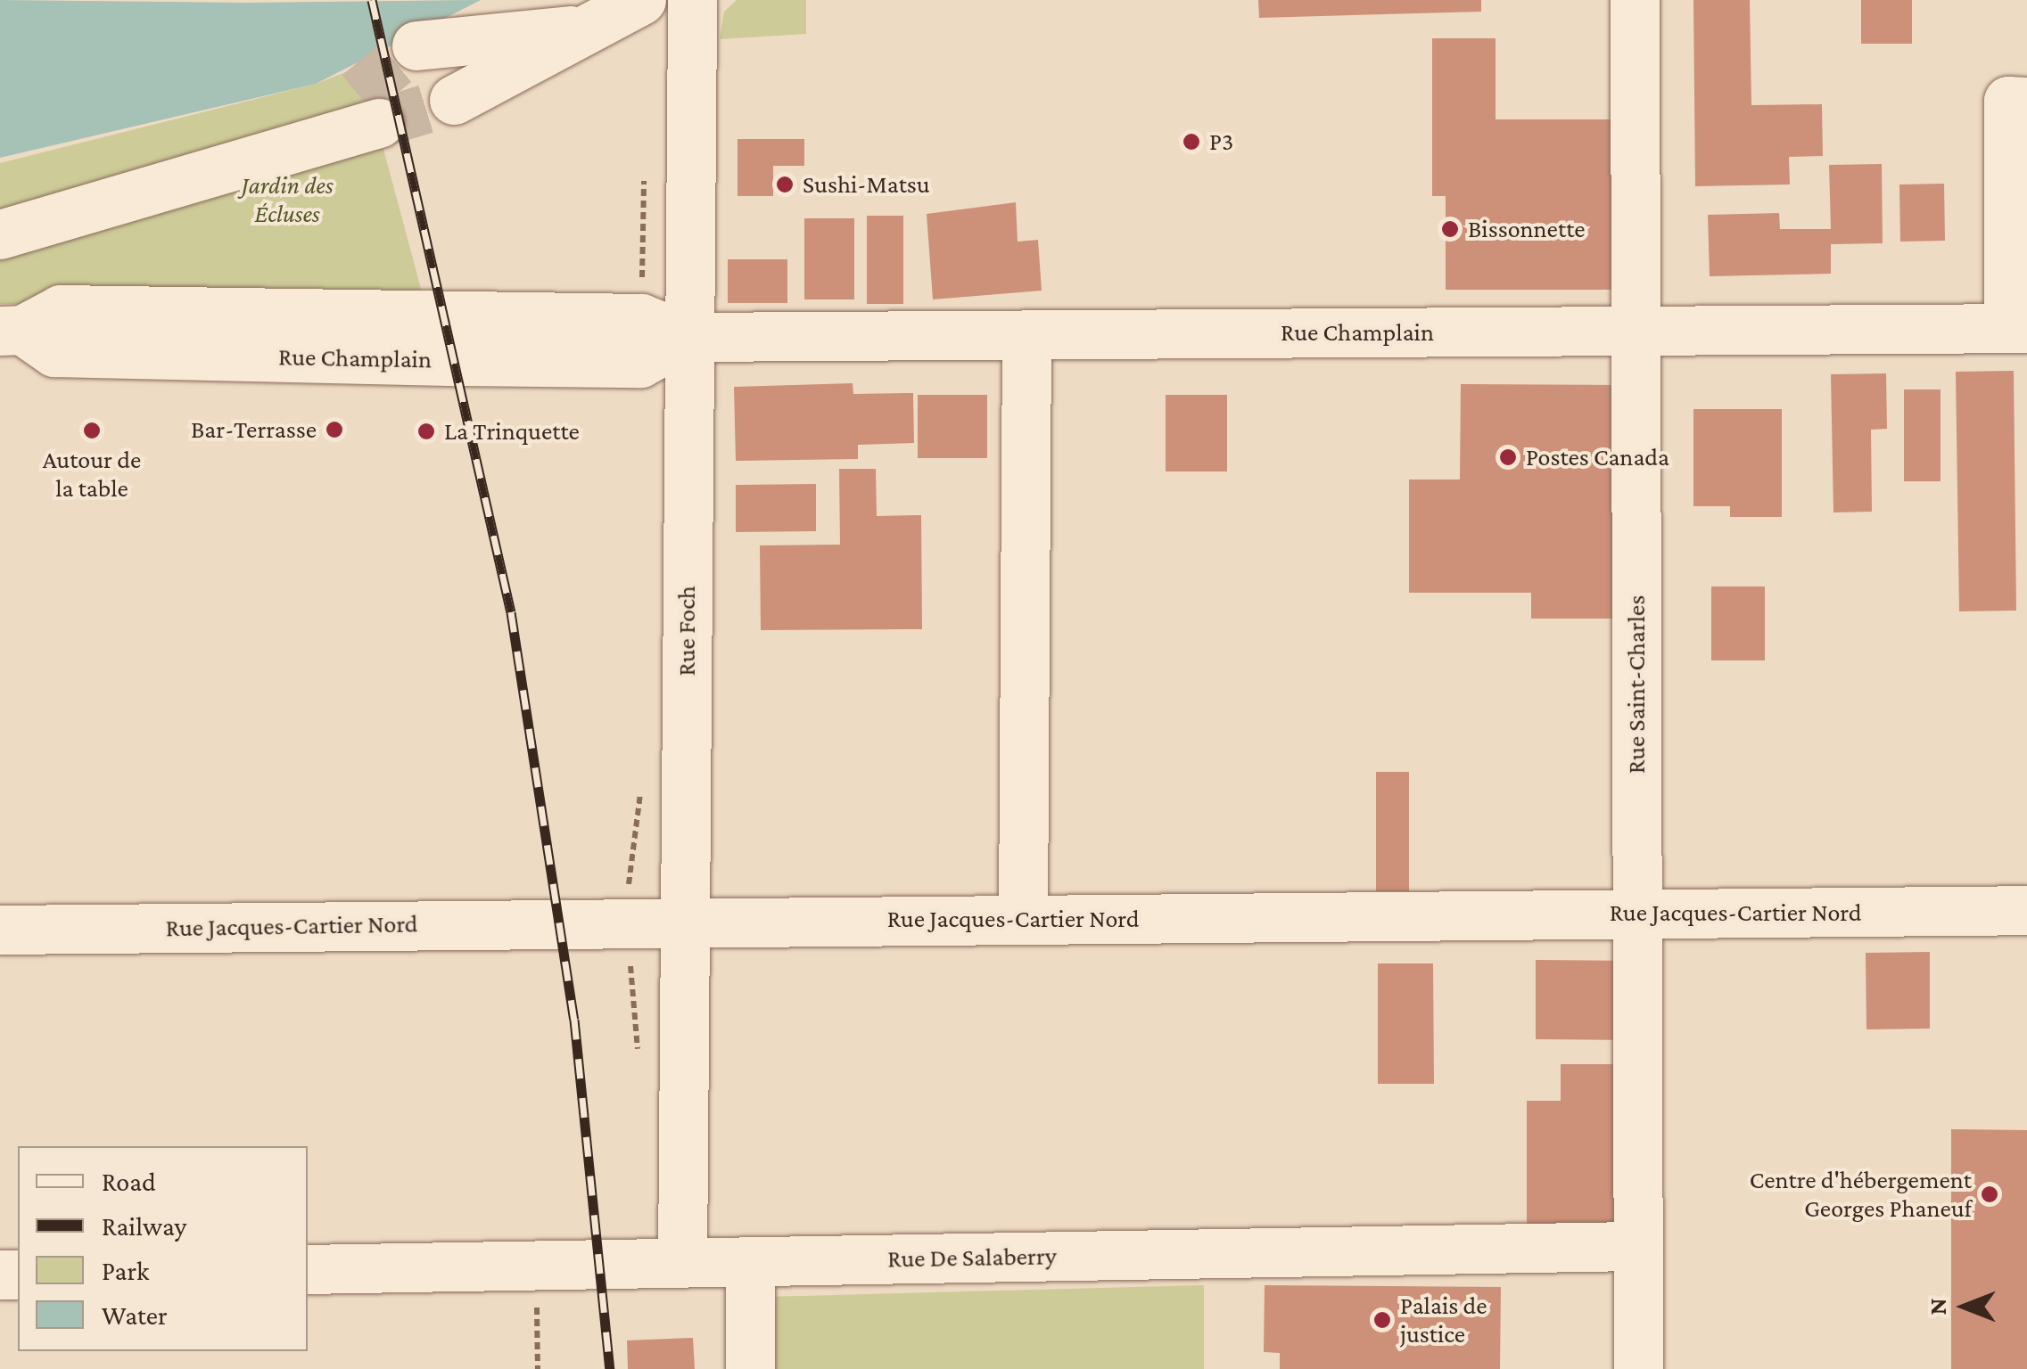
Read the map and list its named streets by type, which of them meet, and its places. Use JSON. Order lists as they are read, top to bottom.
{
  "streets": {
    "street": [
      "Rue Champlain",
      "Rue Foch",
      "Rue Saint-Charles",
      "Rue Jacques-Cartier Nord",
      "Rue De Salaberry"
    ]
  },
  "crossings": [
    ["Rue Champlain", "Rue Foch"],
    ["Rue Champlain", "Rue Saint-Charles"],
    ["Rue Foch", "Rue Jacques-Cartier Nord"],
    ["Rue Foch", "Rue De Salaberry"],
    ["Rue Saint-Charles", "Rue Jacques-Cartier Nord"],
    ["Rue Saint-Charles", "Rue De Salaberry"]
  ],
  "parks": ["Jardin des Écluses"],
  "places": [
    "P3",
    "Sushi-Matsu",
    "Bissonnette",
    "Bar-Terrasse",
    "Autour de la table",
    "La Trinquette",
    "Postes Canada",
    "Centre d'hébergement Georges Phaneuf",
    "Palais de justice"
  ],
  "legend": [
    "Road",
    "Railway",
    "Park",
    "Water"
  ],
  "north": "left"
}
